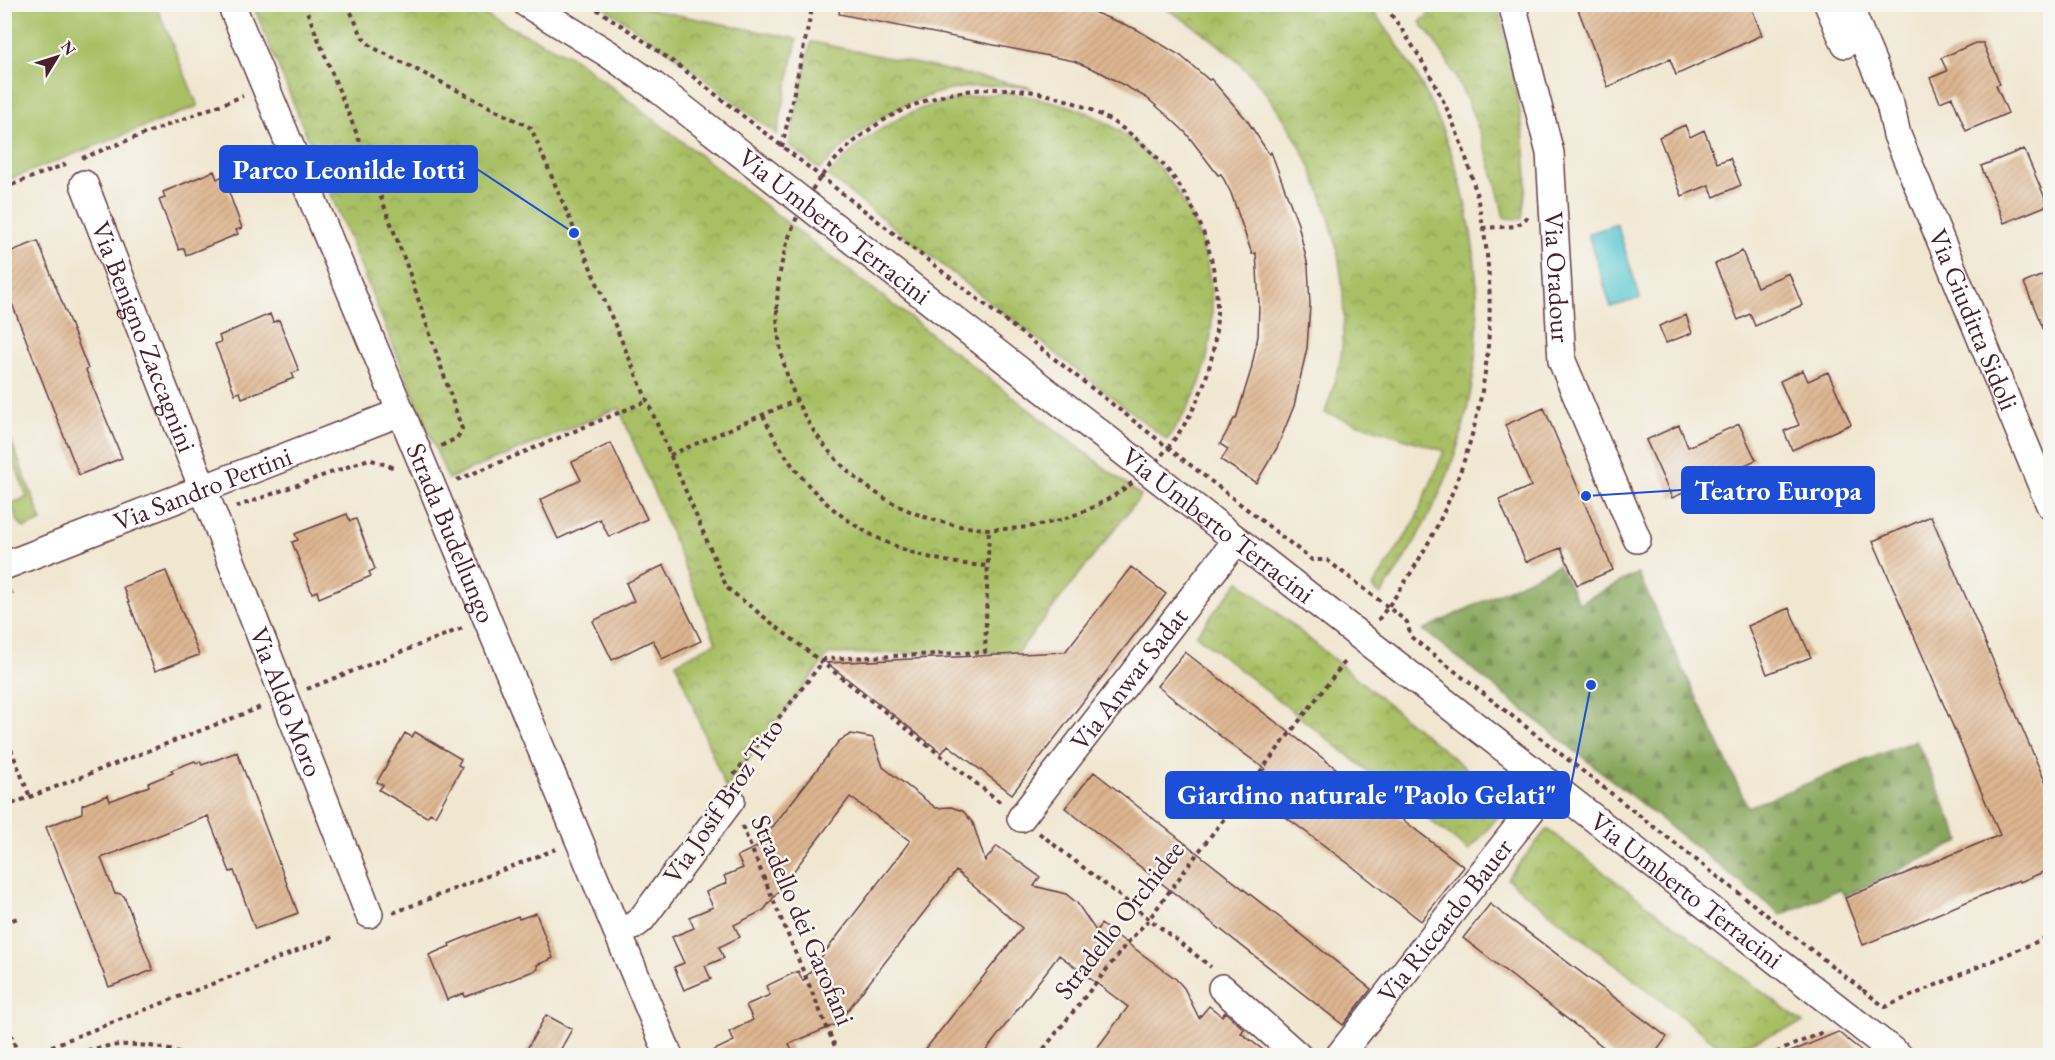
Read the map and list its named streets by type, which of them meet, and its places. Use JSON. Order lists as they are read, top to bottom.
{
  "streets": {
    "street": [
      "Via Umberto Terracini",
      "Via Oradour",
      "Via Giuditta Sidoli",
      "Via Benigno Zaccagnini",
      "Via Sandro Pertini",
      "Strada Budellungo",
      "Via Anwar Sadat",
      "Via Aldo Moro",
      "Via Josif Broz Tito",
      "Via Riccardo Bauer"
    ],
    "path": ["Stradello dei Garofani", "Stradello Orchidee"]
  },
  "crossings": [
    ["Via Umberto Terracini", "Via Anwar Sadat"],
    ["Via Umberto Terracini", "Stradello Orchidee"],
    ["Via Umberto Terracini", "Via Riccardo Bauer"],
    ["Via Benigno Zaccagnini", "Via Sandro Pertini"],
    ["Via Benigno Zaccagnini", "Via Aldo Moro"],
    ["Via Sandro Pertini", "Strada Budellungo"],
    ["Via Sandro Pertini", "Via Aldo Moro"],
    ["Strada Budellungo", "Via Josif Broz Tito"],
    ["Via Josif Broz Tito", "Stradello dei Garofani"]
  ],
  "places": ["Parco Leonilde Iotti", "Teatro Europa", "Giardino naturale \"Paolo Gelati\""],
  "north": "top right"
}
